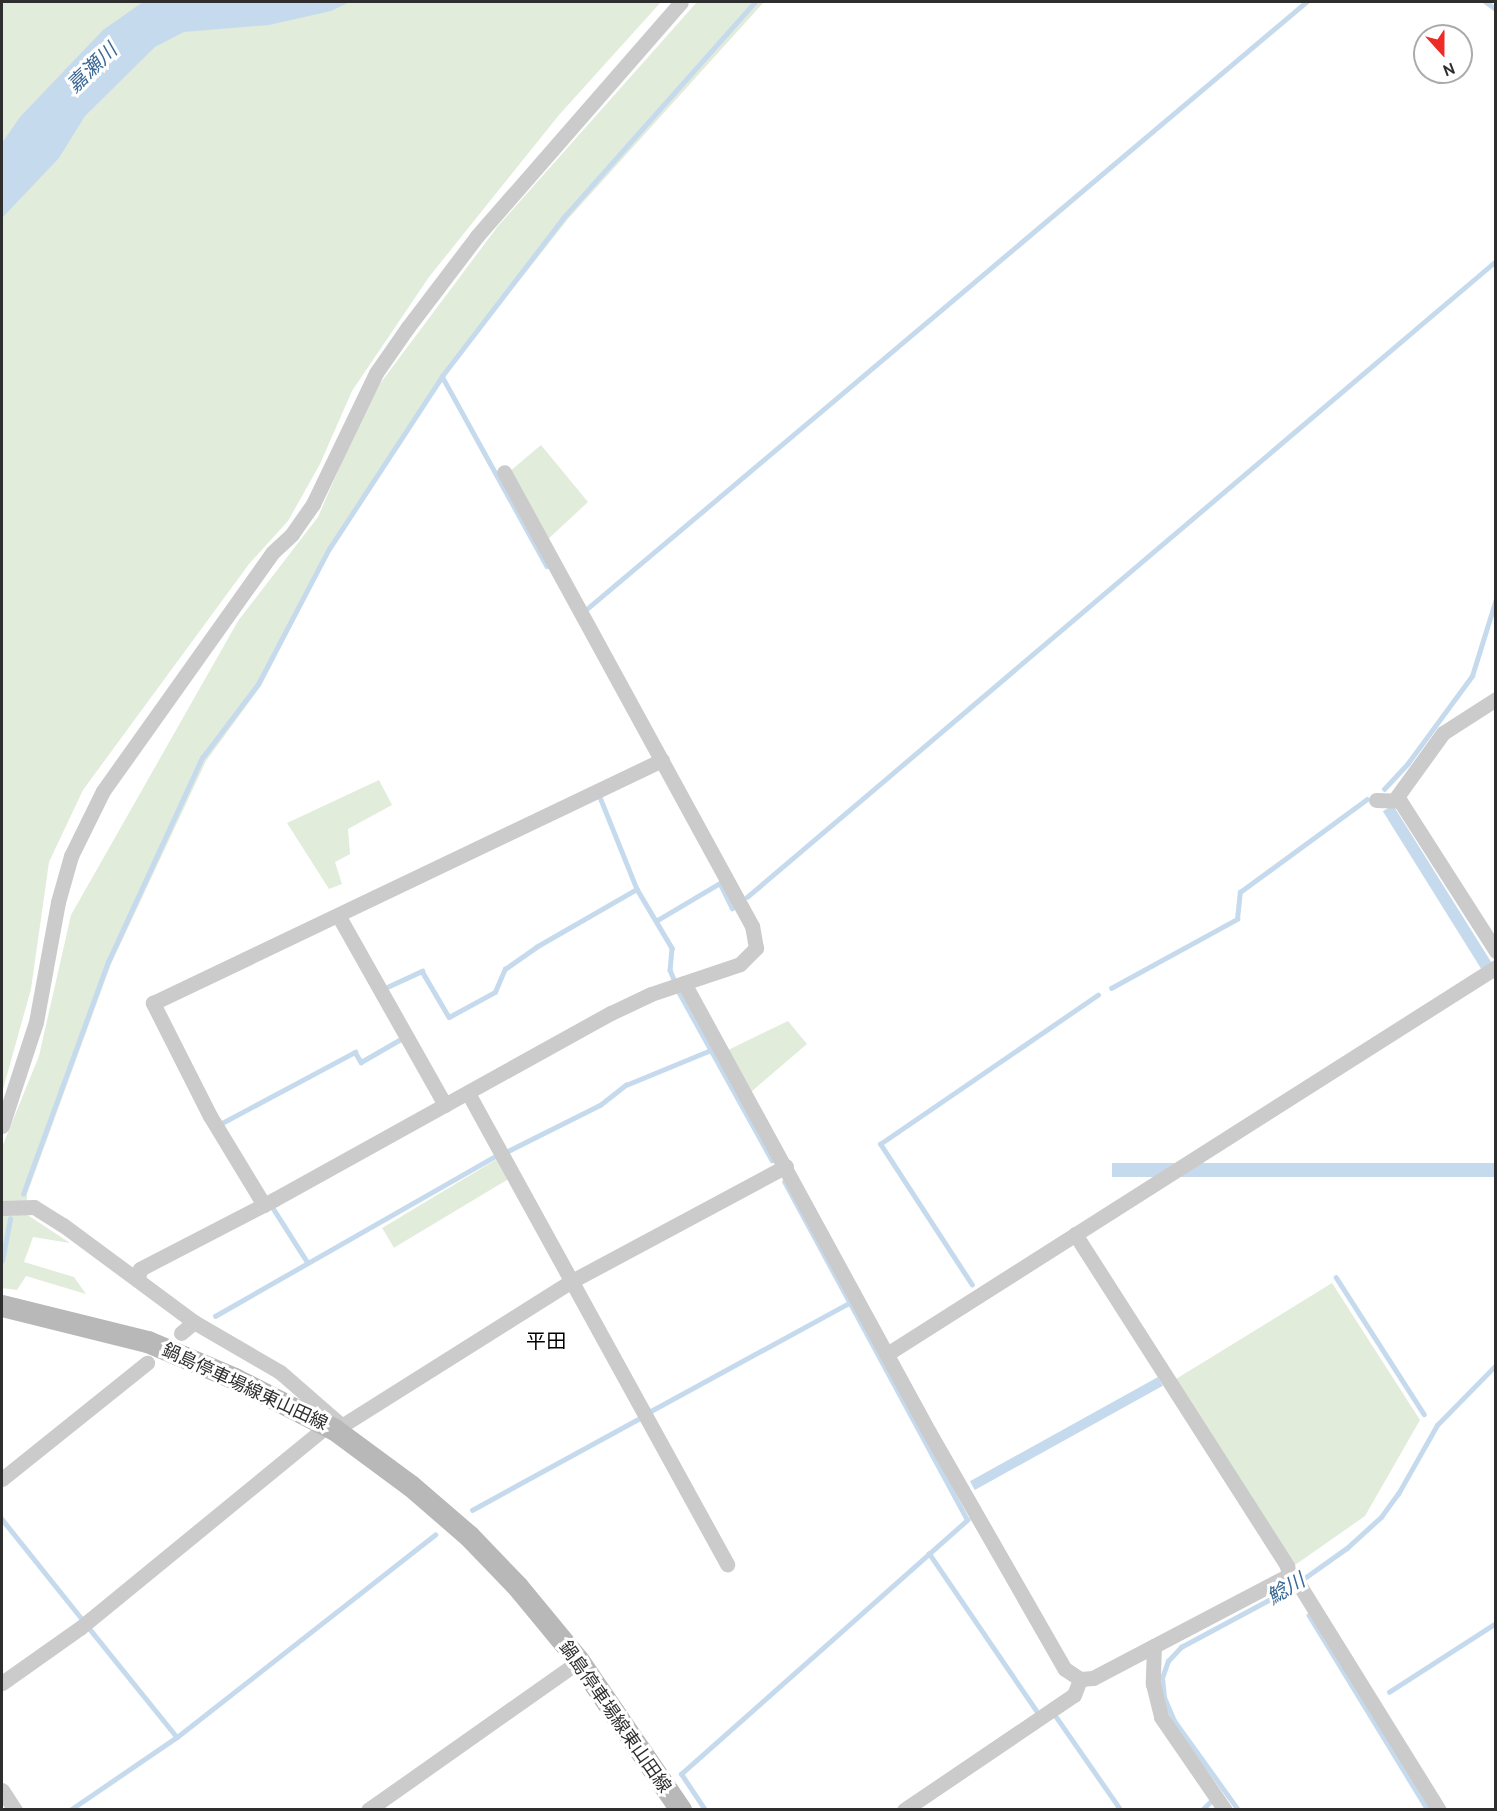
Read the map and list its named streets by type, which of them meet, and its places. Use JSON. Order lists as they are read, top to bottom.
{
  "streets": {
    "main road": ["鍋島停車場線東山田線"]
  },
  "districts": ["平田"],
  "water": ["嘉瀬川", "鯰川"],
  "north": "bottom"
}
